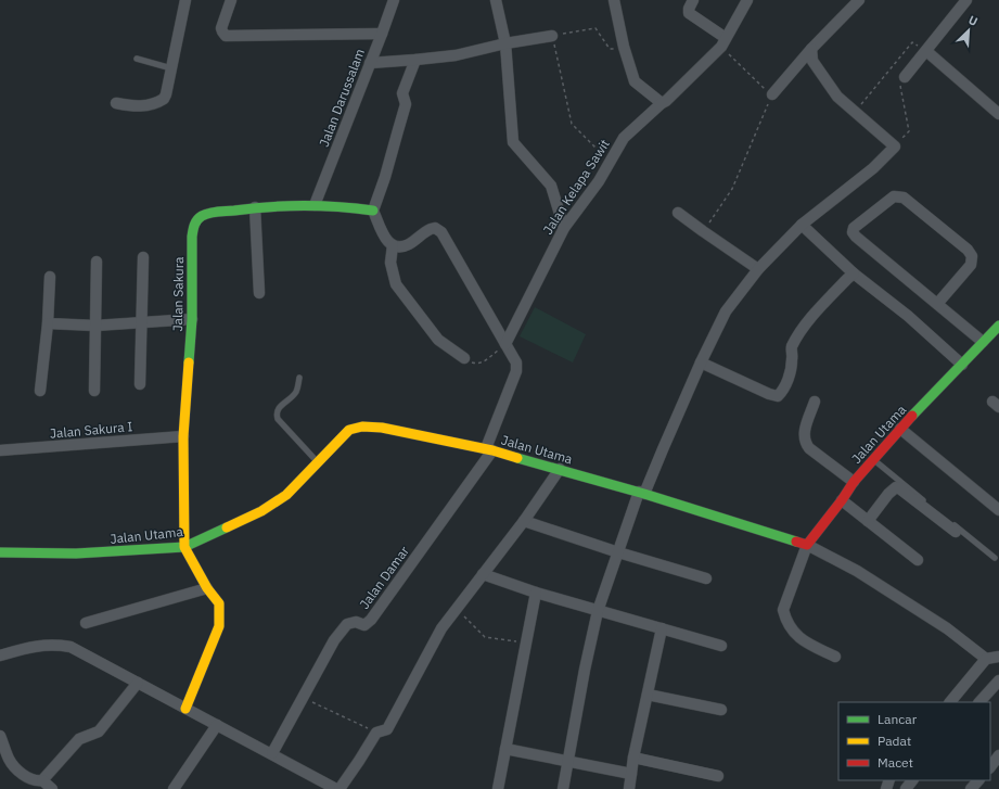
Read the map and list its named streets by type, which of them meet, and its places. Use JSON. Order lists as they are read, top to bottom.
{
  "streets": {
    "street": [
      "Jalan Darussalam",
      "Jalan Kelapa Sawit",
      "Jalan Sakura",
      "Jalan Sakura I",
      "Jalan Utama",
      "Jalan Damar"
    ]
  },
  "crossings": [
    ["Jalan Darussalam", "Jalan Sakura"],
    ["Jalan Sakura", "Jalan Sakura I"],
    ["Jalan Sakura", "Jalan Utama"],
    ["Jalan Utama", "Jalan Damar"]
  ],
  "legend": ["Lancar", "Padat", "Macet"],
  "north": "top right"
}
